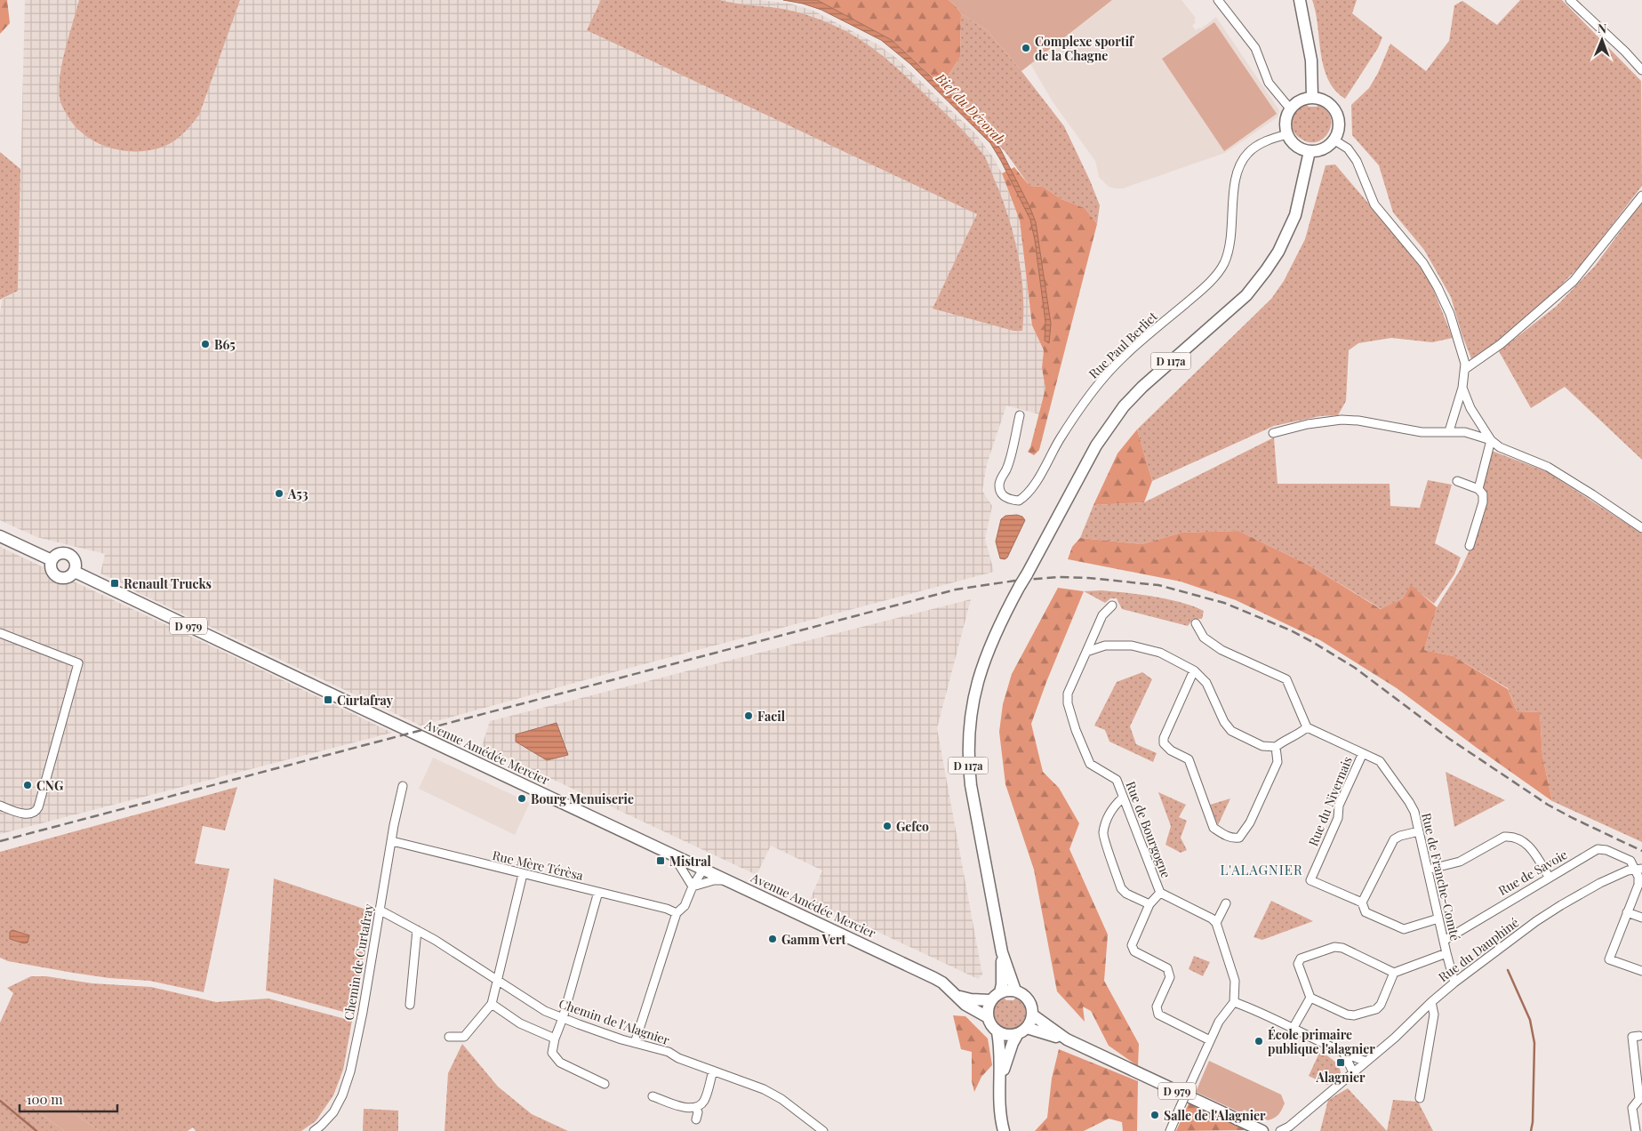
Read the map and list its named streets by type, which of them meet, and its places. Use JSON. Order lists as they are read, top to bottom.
{
  "streets": {
    "main road": ["D 117a", "D 979", "Avenue Amédée Mercier"],
    "street": [
      "Rue Paul Berliet",
      "Rue du Nivernais",
      "Rue de Bourgogne",
      "Rue Mère Térèsa",
      "Rue de Savoie",
      "Rue de Franche-Comté",
      "Rue du Dauphiné",
      "Chemin de Curtafray",
      "Chemin de l'Alagnier"
    ]
  },
  "crossings": [
    ["Rue Paul Berliet", "D 117a"],
    ["D 117a", "D 979"],
    ["D 117a", "Avenue Amédée Mercier"],
    ["D 979", "Avenue Amédée Mercier"],
    ["Rue du Nivernais", "Rue de Franche-Comté"],
    ["Rue Mère Térèsa", "Chemin de Curtafray"],
    ["Rue de Savoie", "Rue de Franche-Comté"],
    ["Rue de Savoie", "Rue du Dauphiné"],
    ["Rue de Franche-Comté", "Rue du Dauphiné"],
    ["Chemin de Curtafray", "Chemin de l'Alagnier"]
  ],
  "districts": ["L'ALAGNIER"],
  "water": ["Bief du Dévorah"],
  "places": {
    "other": [
      "Complexe sportif de la Chagne",
      "B65",
      "A53",
      "Facil",
      "CNG",
      "Bourg Menuiserie",
      "Gefco",
      "Gamm Vert",
      "École primaire publique l'alagnier",
      "Salle de l'Alagnier"
    ],
    "transit": [
      "Renault Trucks",
      "Curtafray",
      "Mistral",
      "Alagnier"
    ]
  },
  "scale_bar": "100 m",
  "north": "top"
}
